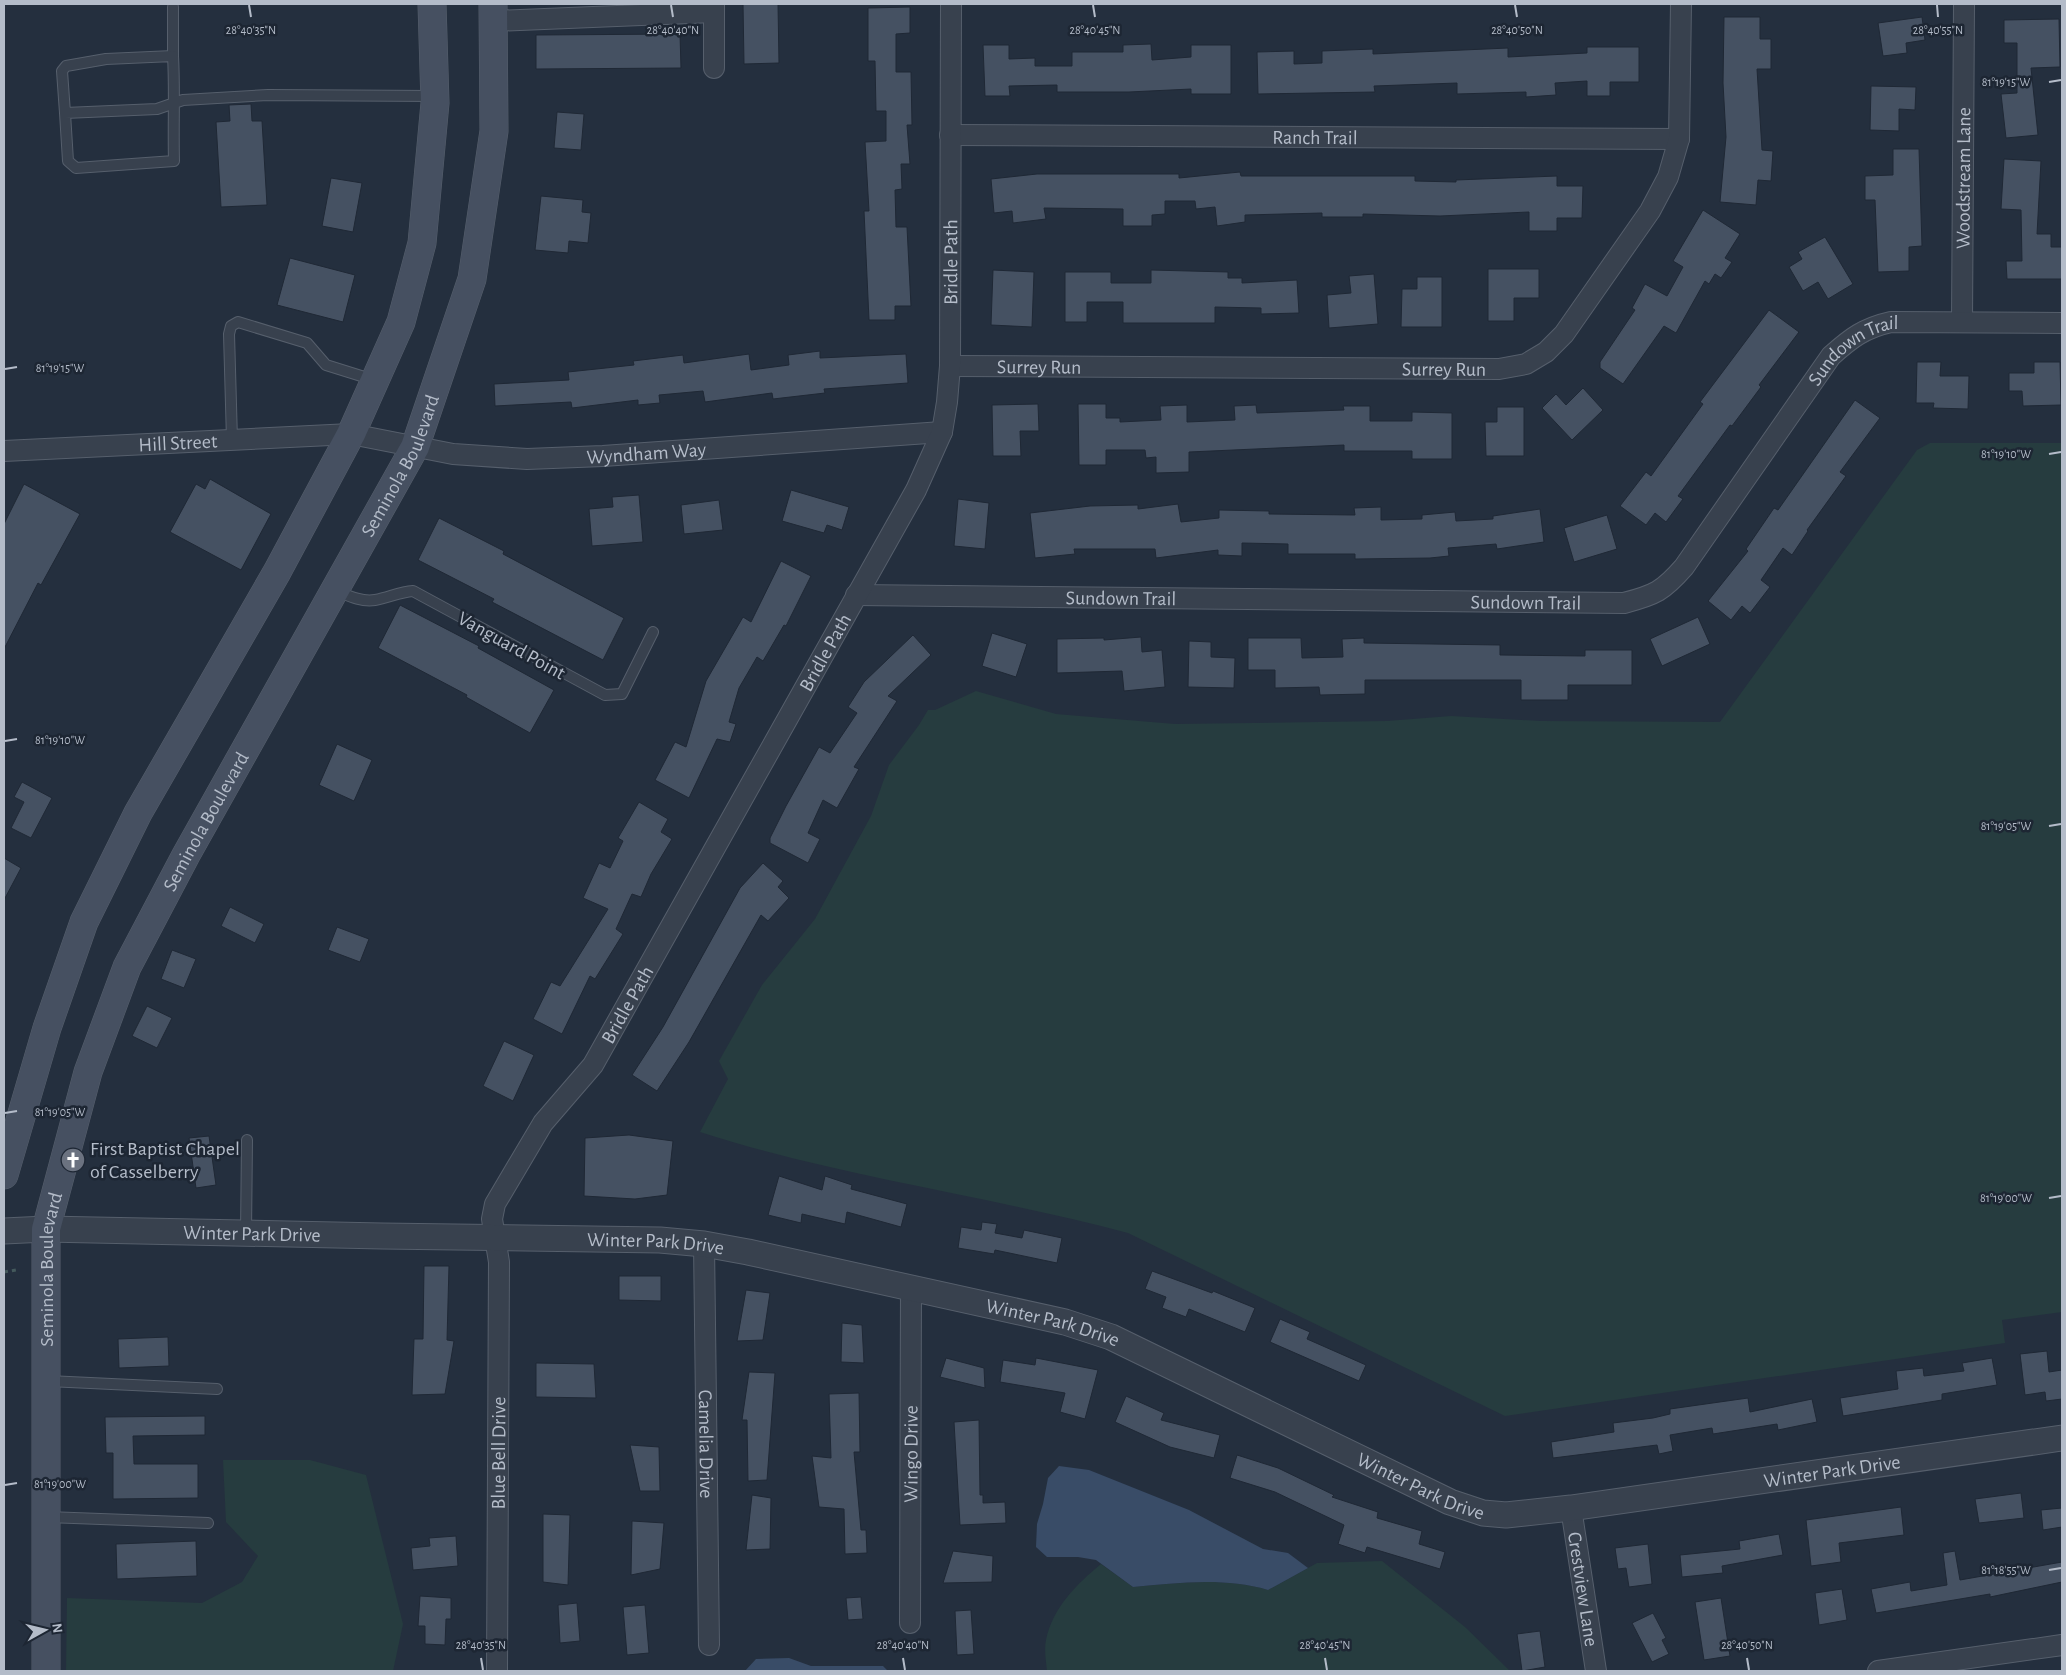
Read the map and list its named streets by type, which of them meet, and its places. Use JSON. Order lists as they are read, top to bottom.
{
  "streets": {
    "main road": ["Seminola Boulevard"],
    "street": [
      "Ranch Trail",
      "Woodstream Lane",
      "Bridle Path",
      "Sundown Trail",
      "Surrey Run",
      "Hill Street",
      "Wyndham Way",
      "Winter Park Drive",
      "Camelia Drive",
      "Blue Bell Drive",
      "Wingo Drive",
      "Crestview Lane"
    ],
    "lane": ["Vanguard Point"]
  },
  "crossings": [
    ["Ranch Trail", "Bridle Path"],
    ["Ranch Trail", "Surrey Run"],
    ["Woodstream Lane", "Sundown Trail"],
    ["Bridle Path", "Sundown Trail"],
    ["Bridle Path", "Surrey Run"],
    ["Bridle Path", "Wyndham Way"],
    ["Bridle Path", "Winter Park Drive"],
    ["Bridle Path", "Blue Bell Drive"],
    ["Hill Street", "Wyndham Way"],
    ["Wyndham Way", "Seminola Boulevard"],
    ["Seminola Boulevard", "Vanguard Point"],
    ["Seminola Boulevard", "Winter Park Drive"],
    ["Winter Park Drive", "Camelia Drive"],
    ["Winter Park Drive", "Blue Bell Drive"],
    ["Winter Park Drive", "Wingo Drive"],
    ["Winter Park Drive", "Crestview Lane"]
  ],
  "places": {
    "church": ["First Baptist Chapel of Casselberry"]
  },
  "north": "right",
  "coordinates": [
    "28°40'35\"N",
    "28°40'40\"N",
    "28°40'45\"N",
    "28°40'50\"N",
    "28°40'55\"N",
    "81°19'15\"W",
    "81°19'10\"W",
    "81°19'05\"W",
    "81°19'00\"W",
    "81°18'55\"W"
  ]
}
